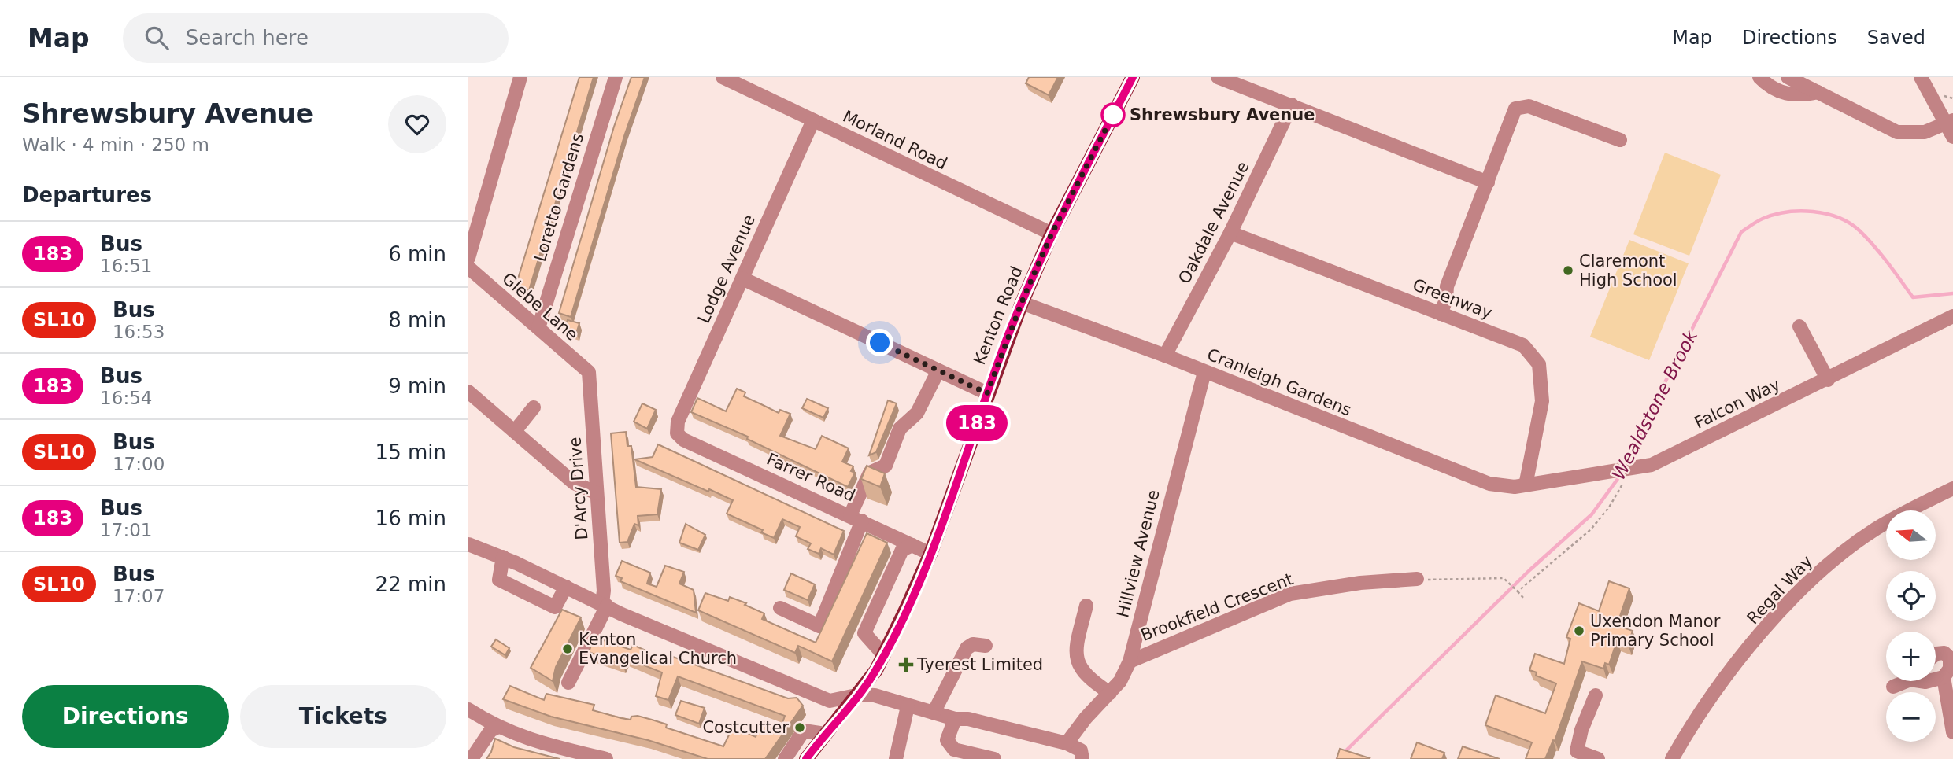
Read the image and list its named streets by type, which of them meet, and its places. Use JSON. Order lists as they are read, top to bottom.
{
  "streets": {
    "main road": ["Kenton Road"],
    "street": [
      "Morland Road",
      "Loretto Gardens",
      "Oakdale Avenue",
      "Lodge Avenue",
      "Greenway",
      "Glebe Lane",
      "Cranleigh Gardens",
      "Falcon Way",
      "Farrer Road",
      "D'Arcy Drive",
      "Hillview Avenue",
      "Regal Way",
      "Brookfield Crescent"
    ]
  },
  "crossings": [
    ["Morland Road", "Lodge Avenue"],
    ["Morland Road", "Kenton Road"],
    ["Loretto Gardens", "Glebe Lane"],
    ["Oakdale Avenue", "Greenway"],
    ["Oakdale Avenue", "Cranleigh Gardens"],
    ["Lodge Avenue", "Farrer Road"],
    ["Greenway", "Cranleigh Gardens"],
    ["Greenway", "Falcon Way"],
    ["Glebe Lane", "D'Arcy Drive"],
    ["Kenton Road", "Cranleigh Gardens"],
    ["Kenton Road", "Farrer Road"],
    ["Cranleigh Gardens", "Falcon Way"],
    ["Cranleigh Gardens", "Hillview Avenue"],
    ["Hillview Avenue", "Brookfield Crescent"]
  ],
  "water": ["Wealdstone Brook"],
  "places": {
    "other": [
      "Shrewsbury Avenue",
      "Claremont High School",
      "Uxendon Manor Primary School",
      "Kenton Evangelical Church",
      "Costcutter"
    ],
    "health": ["Tyerest Limited"]
  },
  "lines": ["bus line 183"],
  "north": "left",
  "page": {
    "header": "Map",
    "search": "Search here",
    "nav": ["Map", "Directions", "Saved"],
    "heading": [
      ["Shrewsbury Avenue", "Walk · 4 min · 250 m"],
      "Departures"
    ],
    "on_map": "183",
    "list": [
      {
        "mark": "183",
        "name": "Bus",
        "note": "16:51",
        "value": "6 min"
      },
      {
        "mark": "SL10",
        "name": "Bus",
        "note": "16:53",
        "value": "8 min"
      },
      {
        "mark": "183",
        "name": "Bus",
        "note": "16:54",
        "value": "9 min"
      },
      {
        "mark": "SL10",
        "name": "Bus",
        "note": "17:00",
        "value": "15 min"
      },
      {
        "mark": "183",
        "name": "Bus",
        "note": "17:01",
        "value": "16 min"
      },
      {
        "mark": "SL10",
        "name": "Bus",
        "note": "17:07",
        "value": "22 min"
      }
    ],
    "map_buttons": ["+", "−"],
    "buttons": ["Directions", "Tickets"]
  }
}
